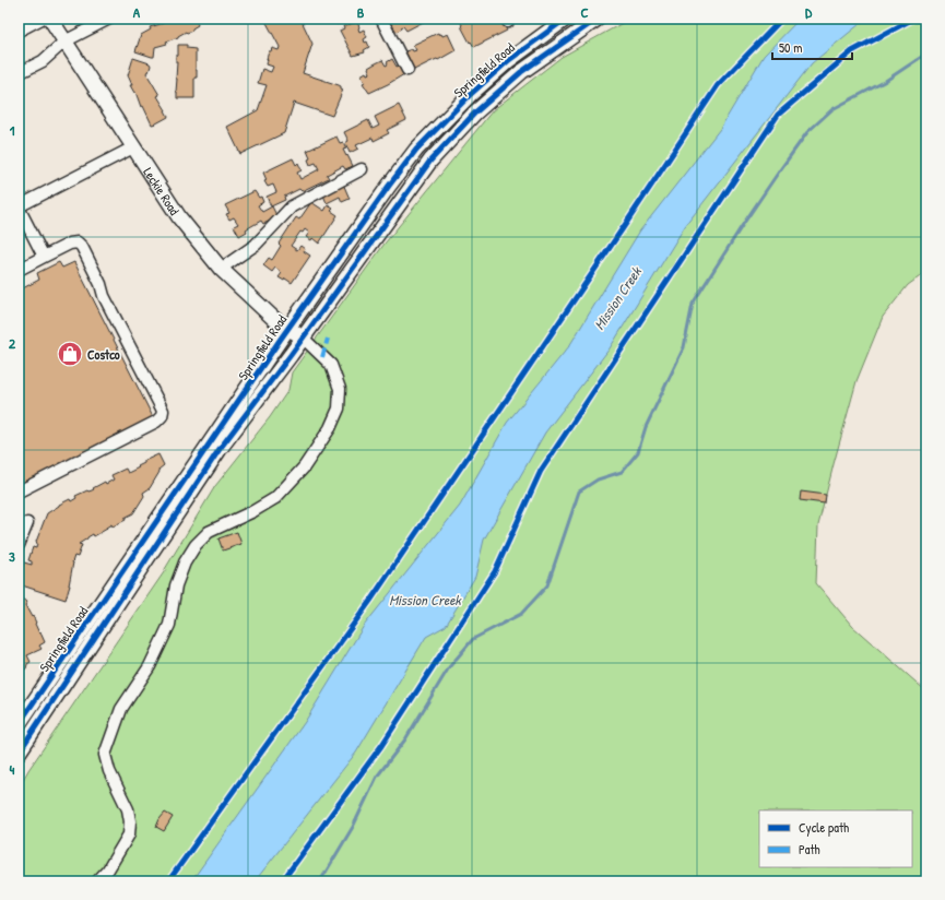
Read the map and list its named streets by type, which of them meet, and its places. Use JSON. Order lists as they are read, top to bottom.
{
  "streets": {
    "main road": ["Springfield Road", "Leckie Road"]
  },
  "crossings": [
    ["Springfield Road", "Leckie Road"]
  ],
  "water": ["Mission Creek"],
  "places": {
    "shop": ["Costco"]
  },
  "legend": ["Cycle path", "Path"],
  "scale_bar": "50 m",
  "grid": {
    "columns": [
      "A",
      "B",
      "C",
      "D"
    ],
    "rows": [
      "1",
      "2",
      "3",
      "4"
    ]
  }
}
